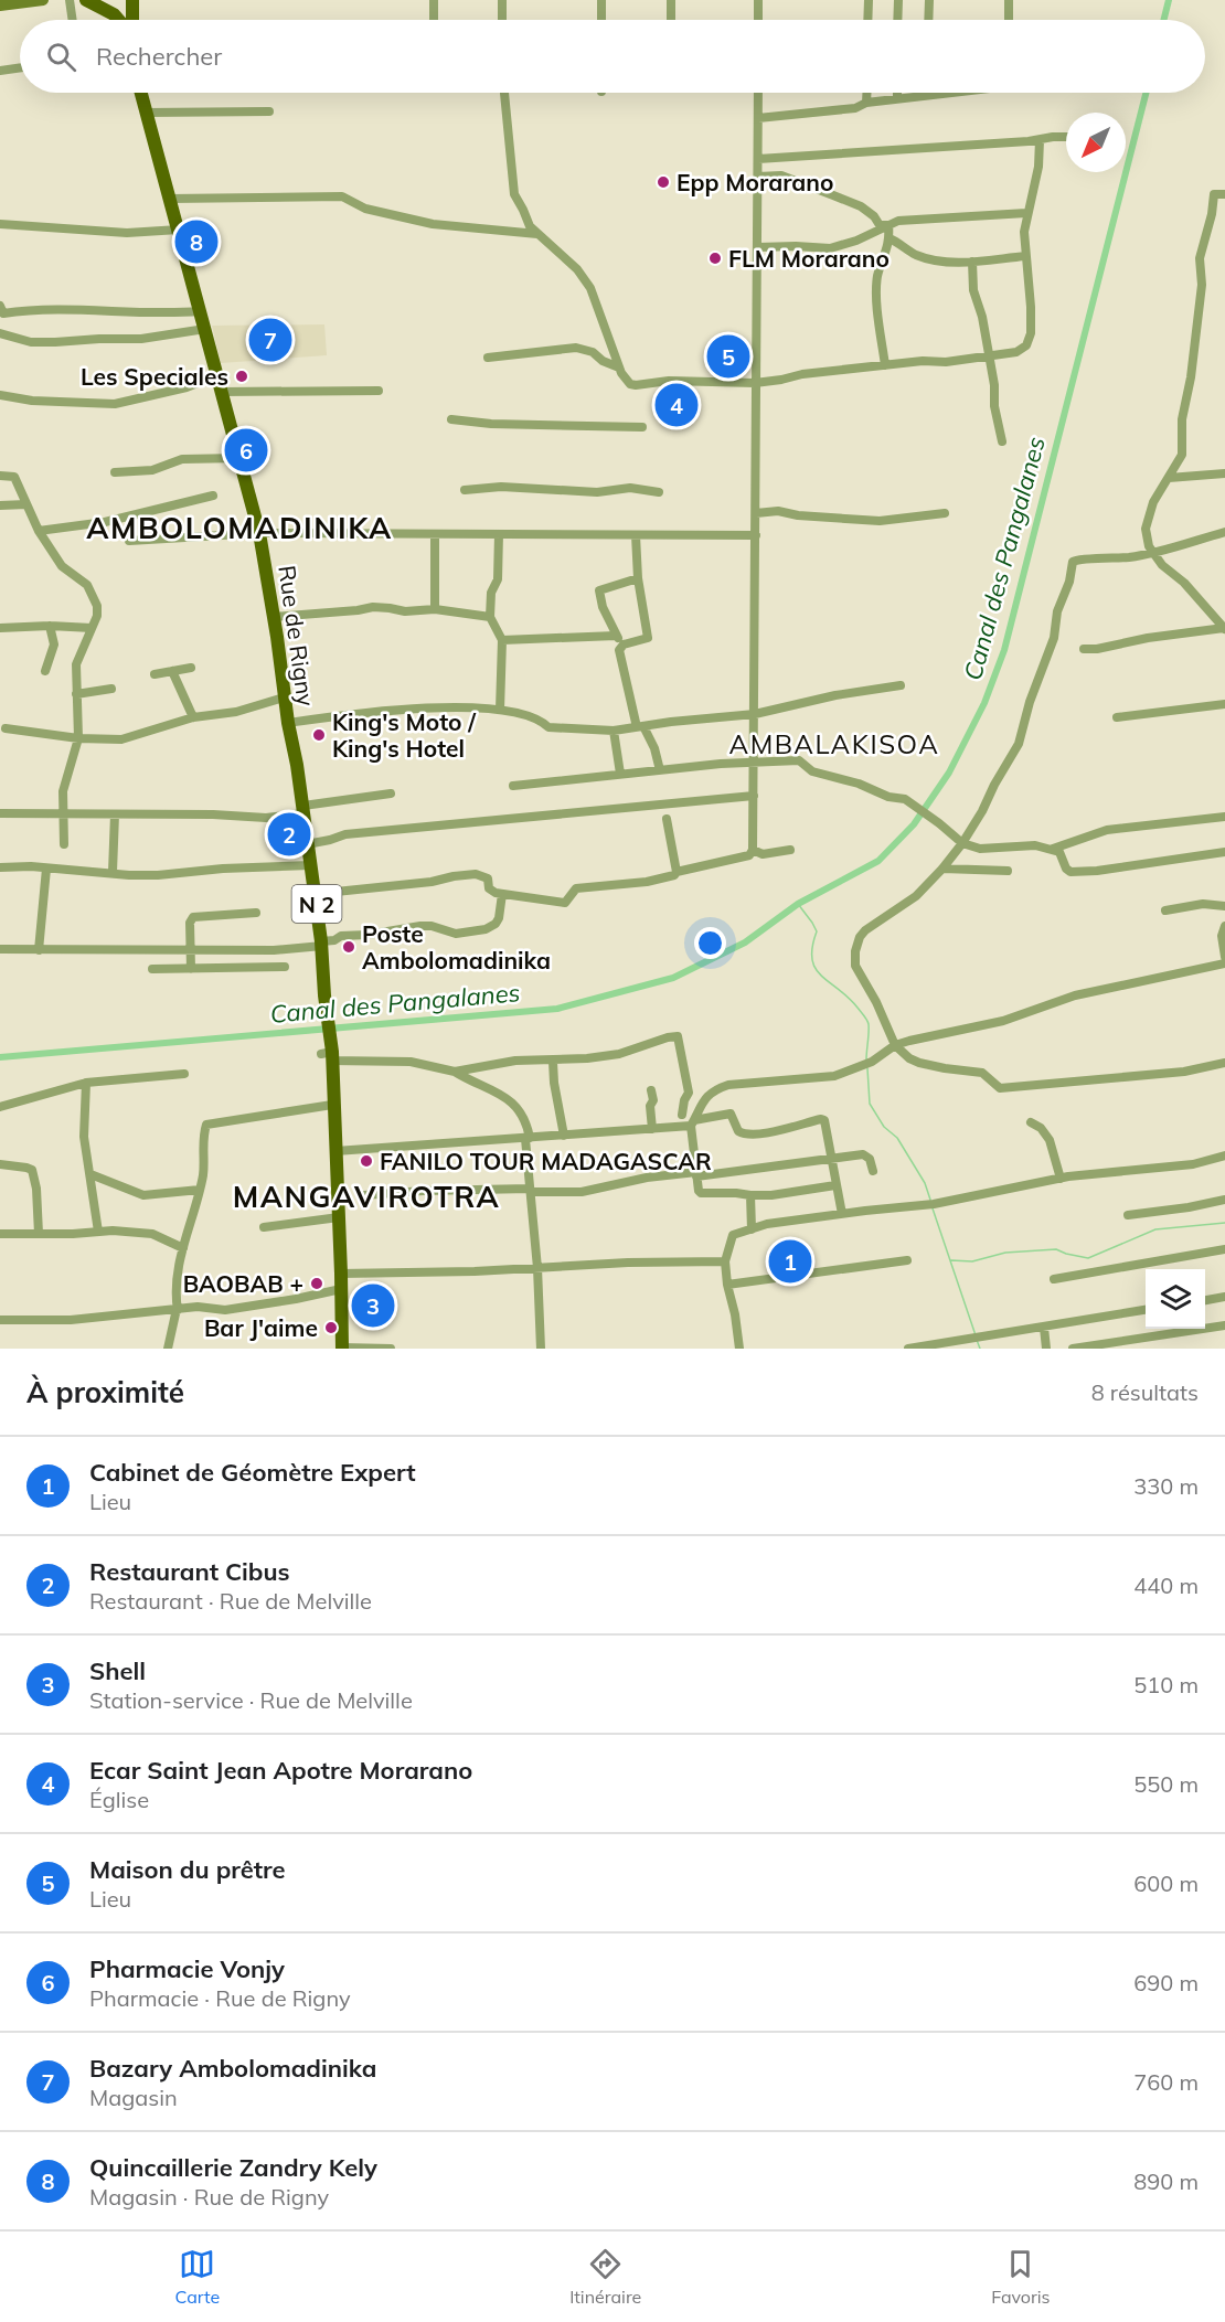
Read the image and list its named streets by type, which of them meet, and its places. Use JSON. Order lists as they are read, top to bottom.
{
  "streets": {
    "main road": ["Rue de Rigny", "N 2"]
  },
  "crossings": [
    ["Rue de Rigny", "N 2"]
  ],
  "districts": ["AMBOLOMADINIKA", "AMBALAKISOA", "MANGAVIROTRA"],
  "water": ["Canal des Pangalanes"],
  "places": [
    "Epp Morarano",
    "FLM Morarano",
    "Les Speciales",
    "King's Moto / King's Hotel",
    "Poste Ambolomadinika",
    "FANILO TOUR MADAGASCAR",
    "BAOBAB +",
    "Bar J'aime"
  ],
  "north": "bottom left",
  "page": {
    "search": "Rechercher",
    "pins": [
      "8",
      "7",
      "5",
      "4",
      "6",
      "2",
      "1",
      "3"
    ],
    "heading": ["À proximité", "8 résultats"],
    "list": [
      {
        "mark": "1",
        "name": "Cabinet de Géomètre Expert",
        "note": "Lieu",
        "value": "330 m"
      },
      {
        "mark": "2",
        "name": "Restaurant Cibus",
        "note": "Restaurant · Rue de Melville",
        "value": "440 m"
      },
      {
        "mark": "3",
        "name": "Shell",
        "note": "Station-service · Rue de Melville",
        "value": "510 m"
      },
      {
        "mark": "4",
        "name": "Ecar Saint Jean Apotre Morarano",
        "note": "Église",
        "value": "550 m"
      },
      {
        "mark": "5",
        "name": "Maison du prêtre",
        "note": "Lieu",
        "value": "600 m"
      },
      {
        "mark": "6",
        "name": "Pharmacie Vonjy",
        "note": "Pharmacie · Rue de Rigny",
        "value": "690 m"
      },
      {
        "mark": "7",
        "name": "Bazary Ambolomadinika",
        "note": "Magasin",
        "value": "760 m"
      },
      {
        "mark": "8",
        "name": "Quincaillerie Zandry Kely",
        "note": "Magasin · Rue de Rigny",
        "value": "890 m"
      }
    ],
    "nav": ["Carte", "Itinéraire", "Favoris"]
  }
}
